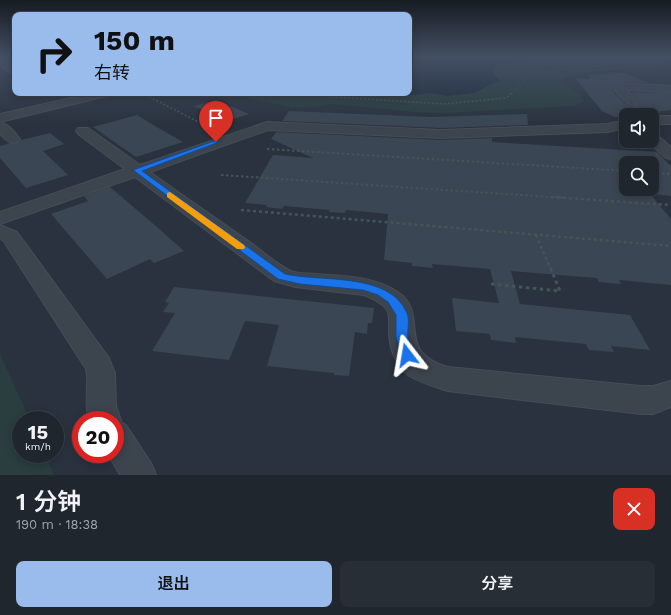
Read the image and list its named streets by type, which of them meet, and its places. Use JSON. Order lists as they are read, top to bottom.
{
  "page": {
    "turn": ["150 m", "右转"],
    "speed": "15 km/h",
    "limit": "20",
    "heading": ["1 分钟", "190 m · 18:38"],
    "buttons": ["退出", "分享"]
  }
}
